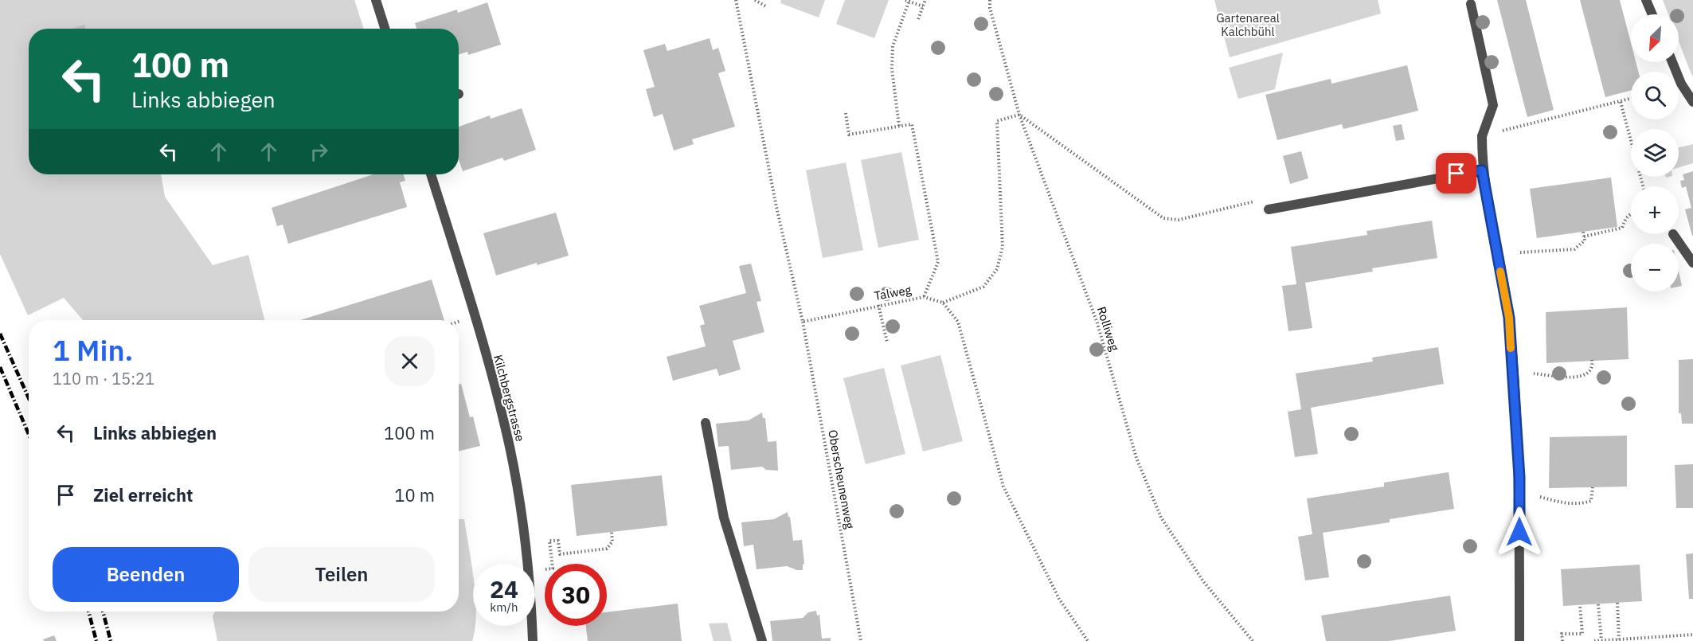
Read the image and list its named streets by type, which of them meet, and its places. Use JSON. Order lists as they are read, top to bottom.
{
  "streets": {
    "street": ["Kilchbergstrasse"],
    "path": ["Talweg", "Rolliweg", "Oberscheunenweg"]
  },
  "crossings": [
    ["Talweg", "Oberscheunenweg"]
  ],
  "parks": ["Gartenareal Kalchbühl"],
  "north": "bottom left",
  "page": {
    "map_buttons": ["+", "−"],
    "turn": ["100 m", "Links abbiegen"],
    "heading": ["1 Min.", "110 m · 15:21"],
    "list": [
      {
        "name": "Links abbiegen",
        "value": "100 m"
      },
      {
        "name": "Ziel erreicht",
        "value": "10 m"
      }
    ],
    "buttons": ["Beenden", "Teilen"],
    "speed": "24 km/h",
    "limit": "30"
  }
}
